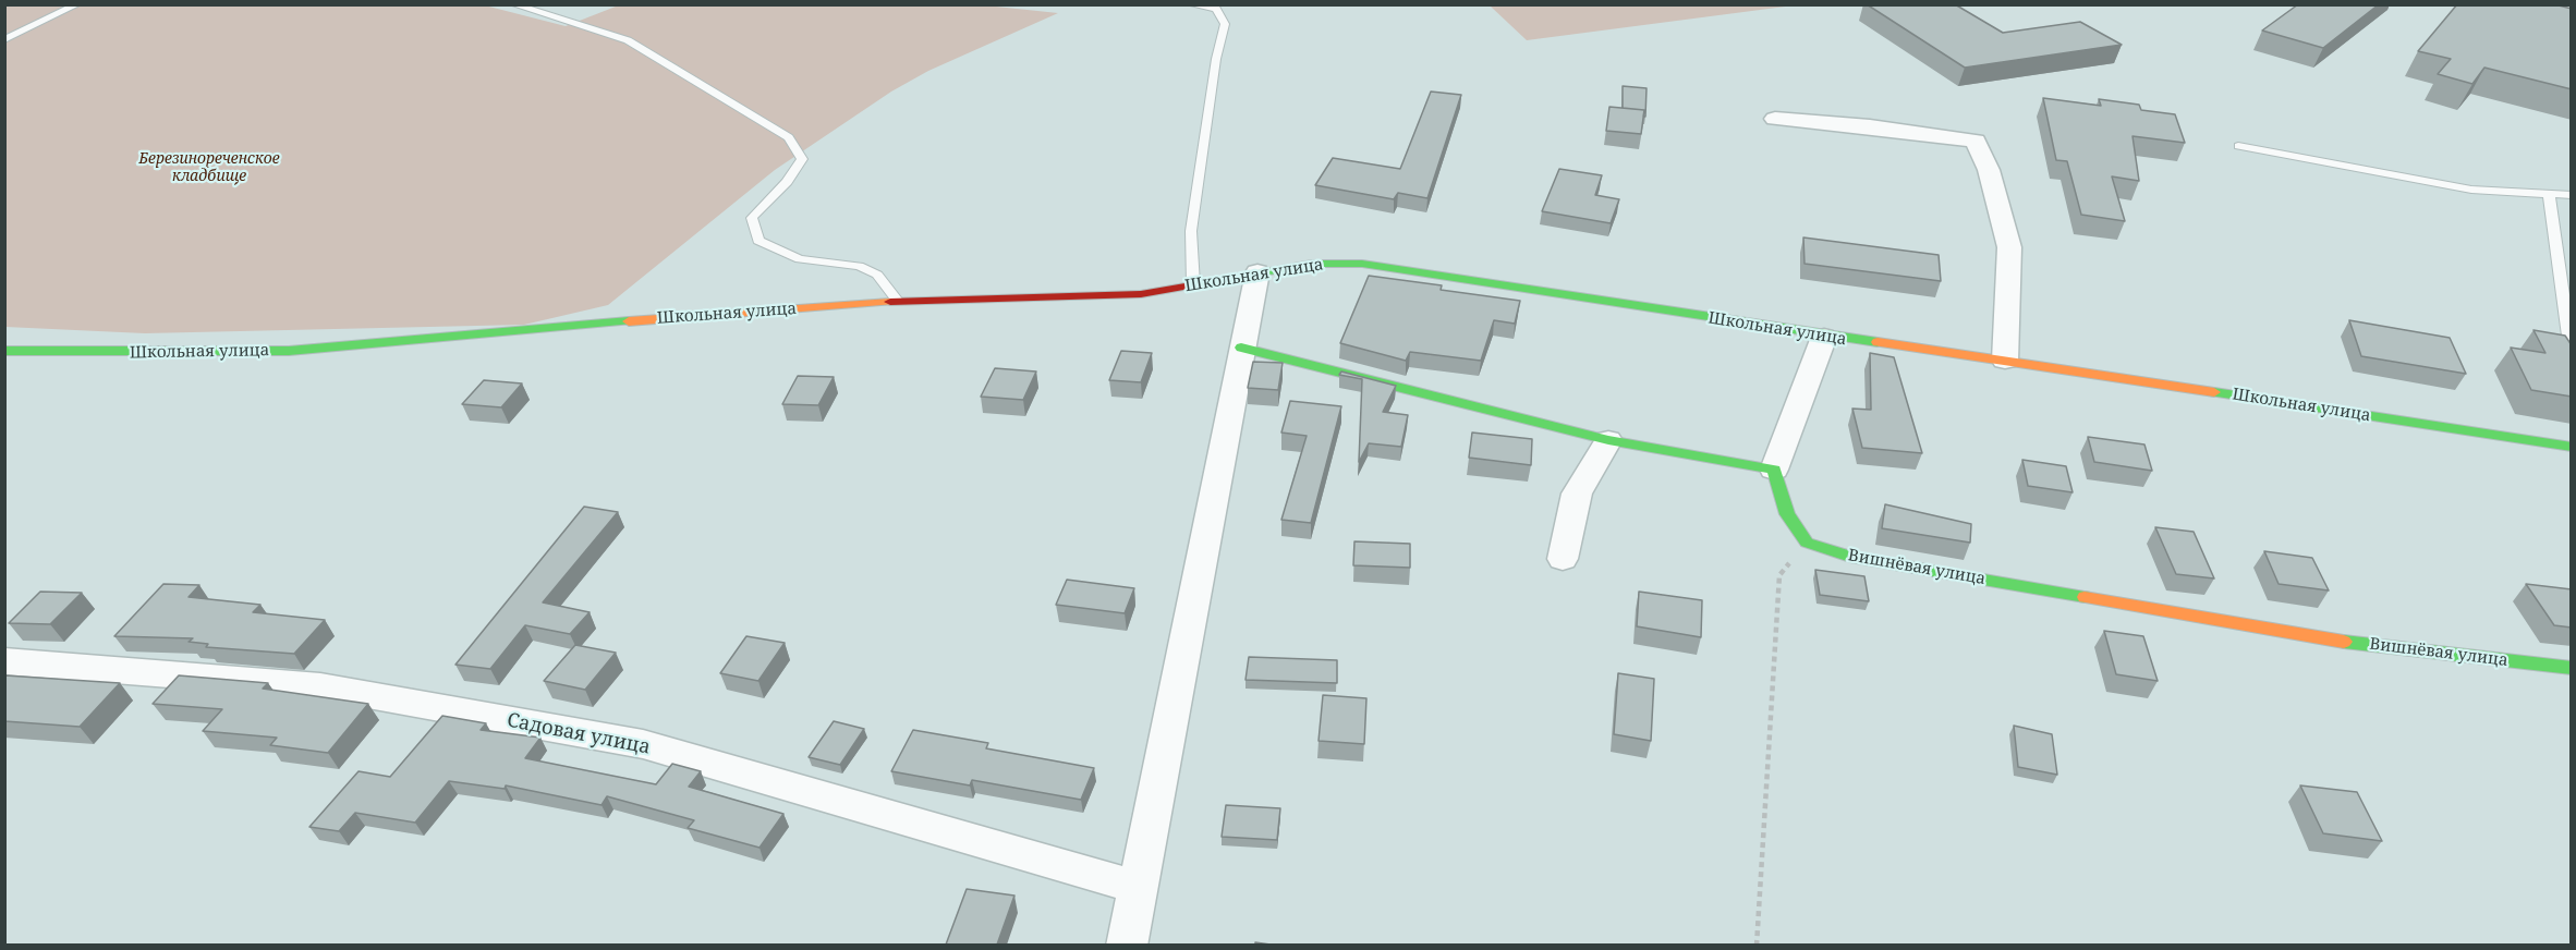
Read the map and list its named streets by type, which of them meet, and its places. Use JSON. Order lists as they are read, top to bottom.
{
  "streets": {
    "street": ["Школьная улица", "Вишнёвая улица", "Садовая улица"]
  },
  "parks": ["Березинореченское кладбище"]
}
